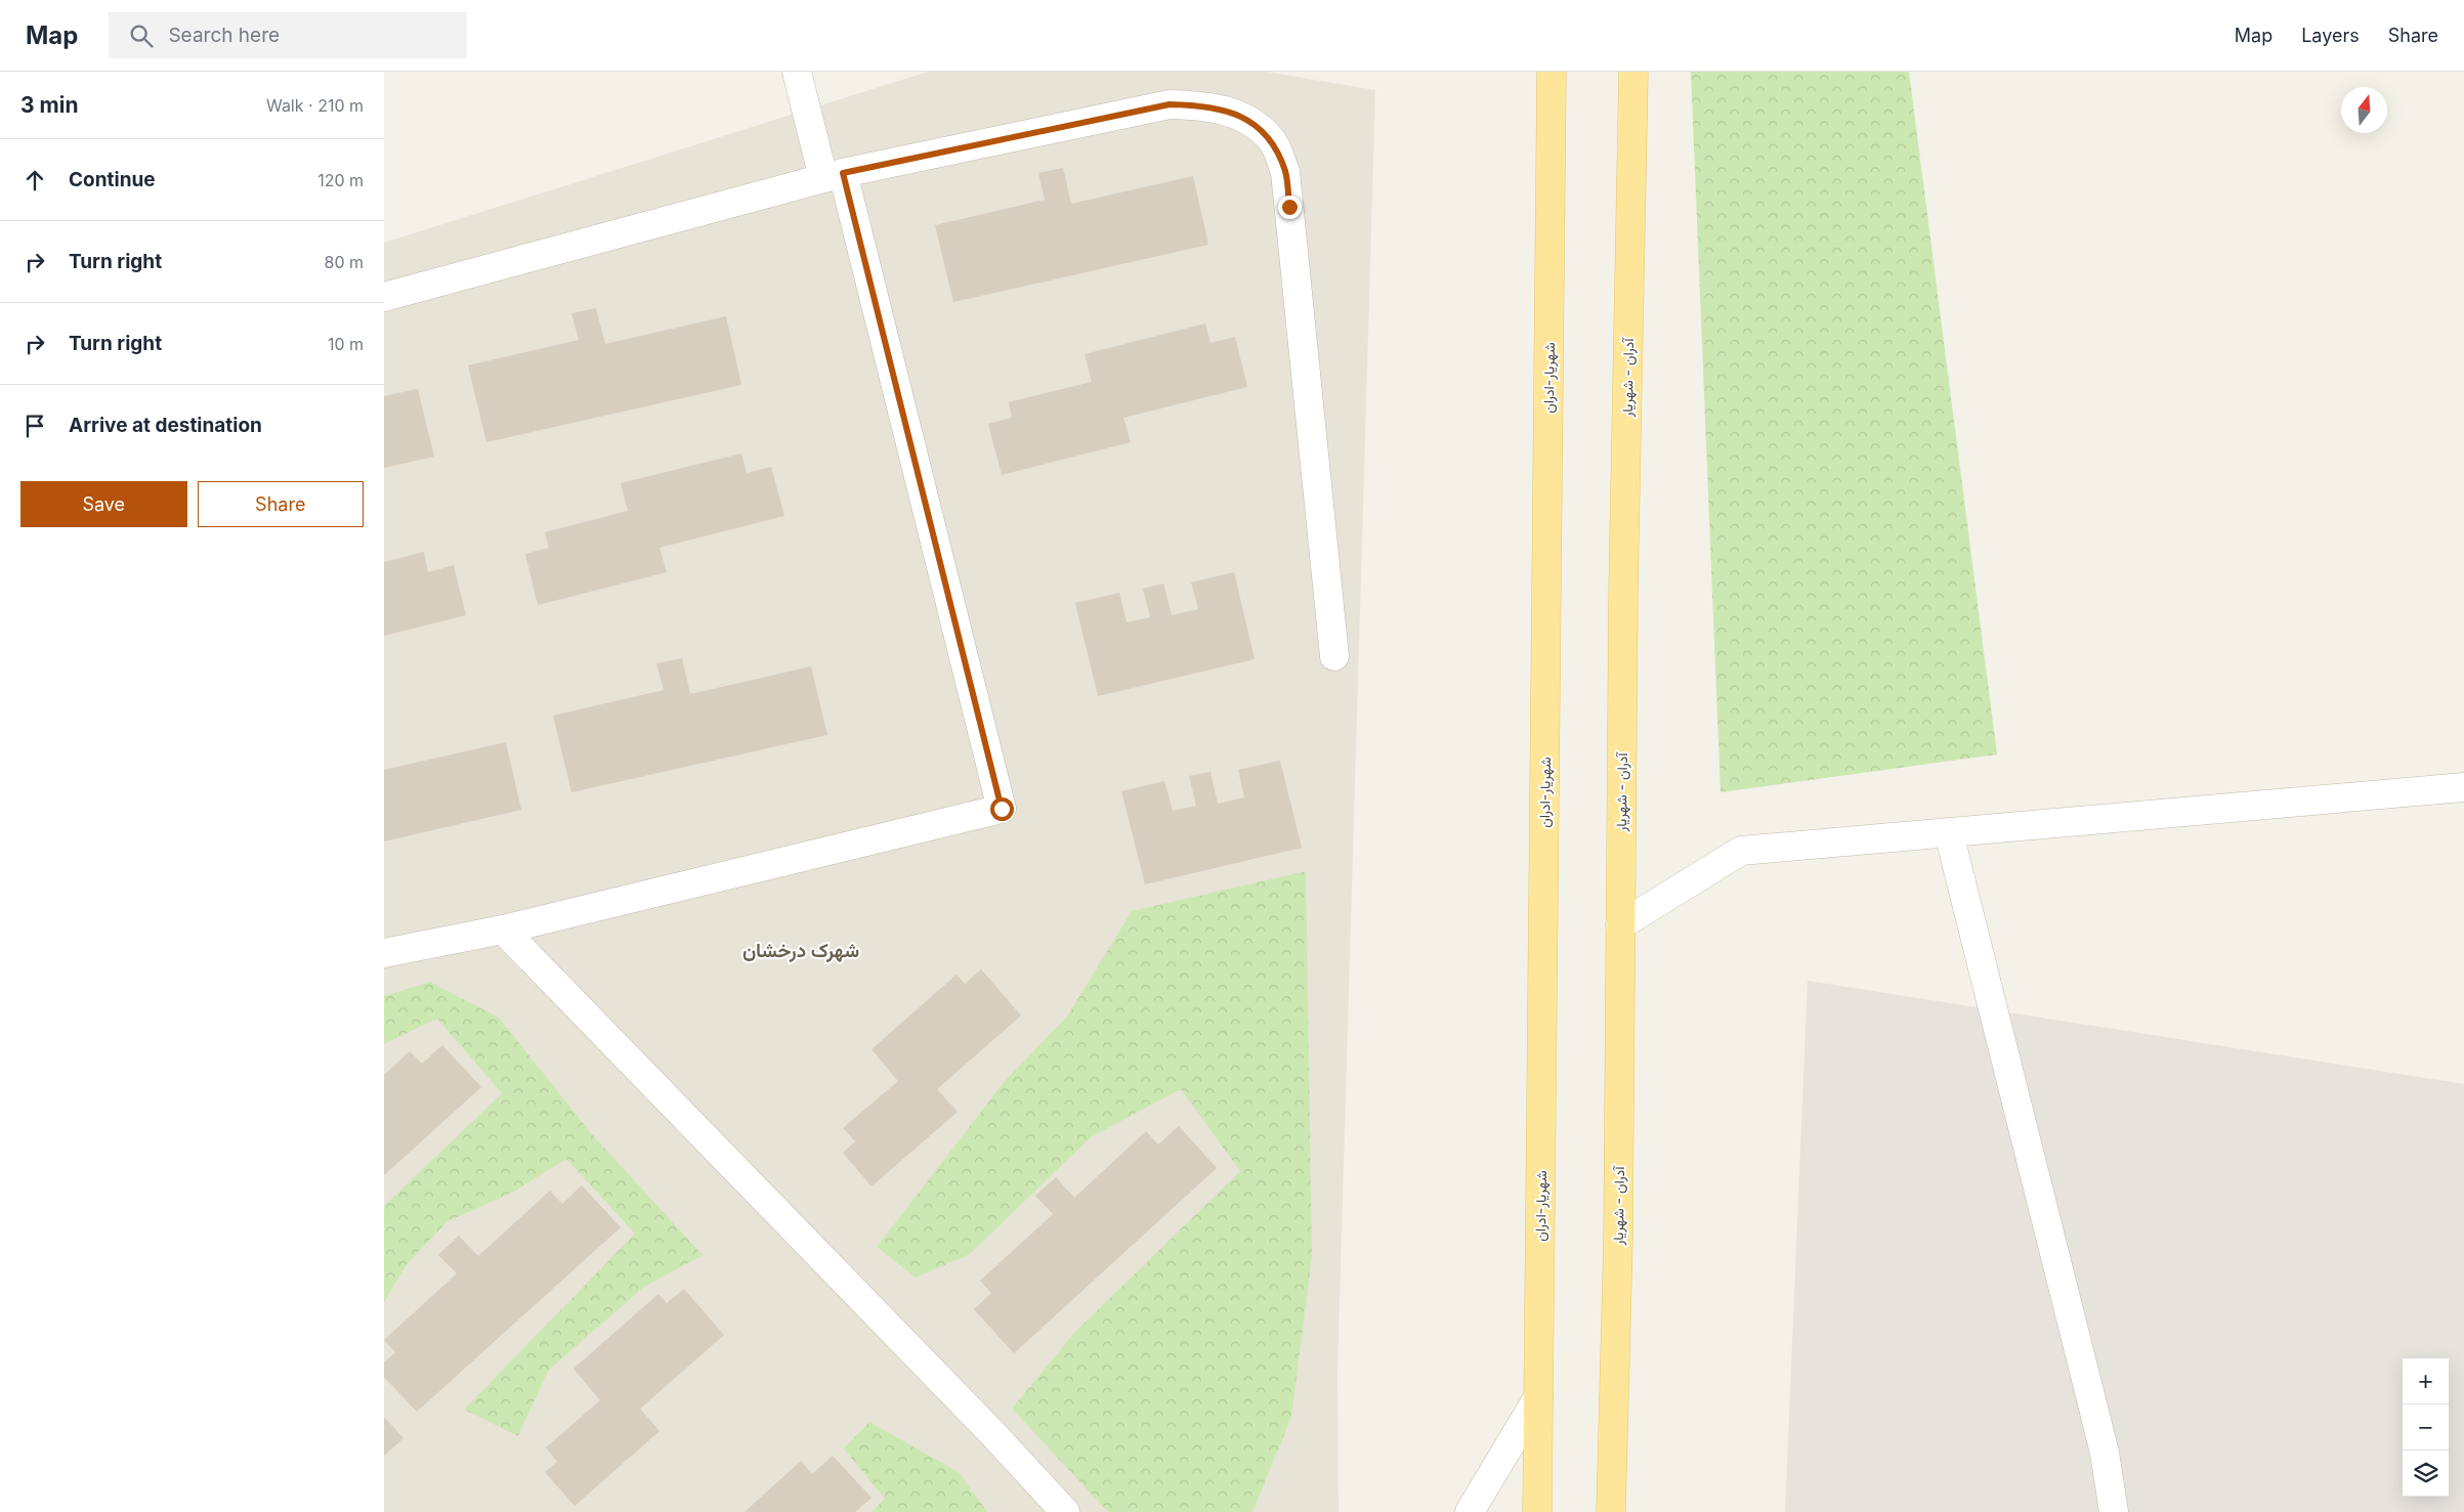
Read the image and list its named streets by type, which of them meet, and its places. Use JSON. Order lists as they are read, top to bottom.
{
  "streets": {
    "main road": ["شهریار-ادران", "آدران - شهریار"]
  },
  "districts": ["شهرک درخشان"],
  "north": "top",
  "page": {
    "header": "Map",
    "search": "Search here",
    "nav": ["Map", "Layers", "Share"],
    "heading": ["3 min", "Walk · 210 m"],
    "list": [
      ["Continue", "120 m"],
      ["Turn right", "80 m"],
      ["Turn right", "10 m"],
      "Arrive at destination"
    ],
    "buttons": ["Save", "Share"],
    "map_buttons": ["+", "−"]
  }
}
